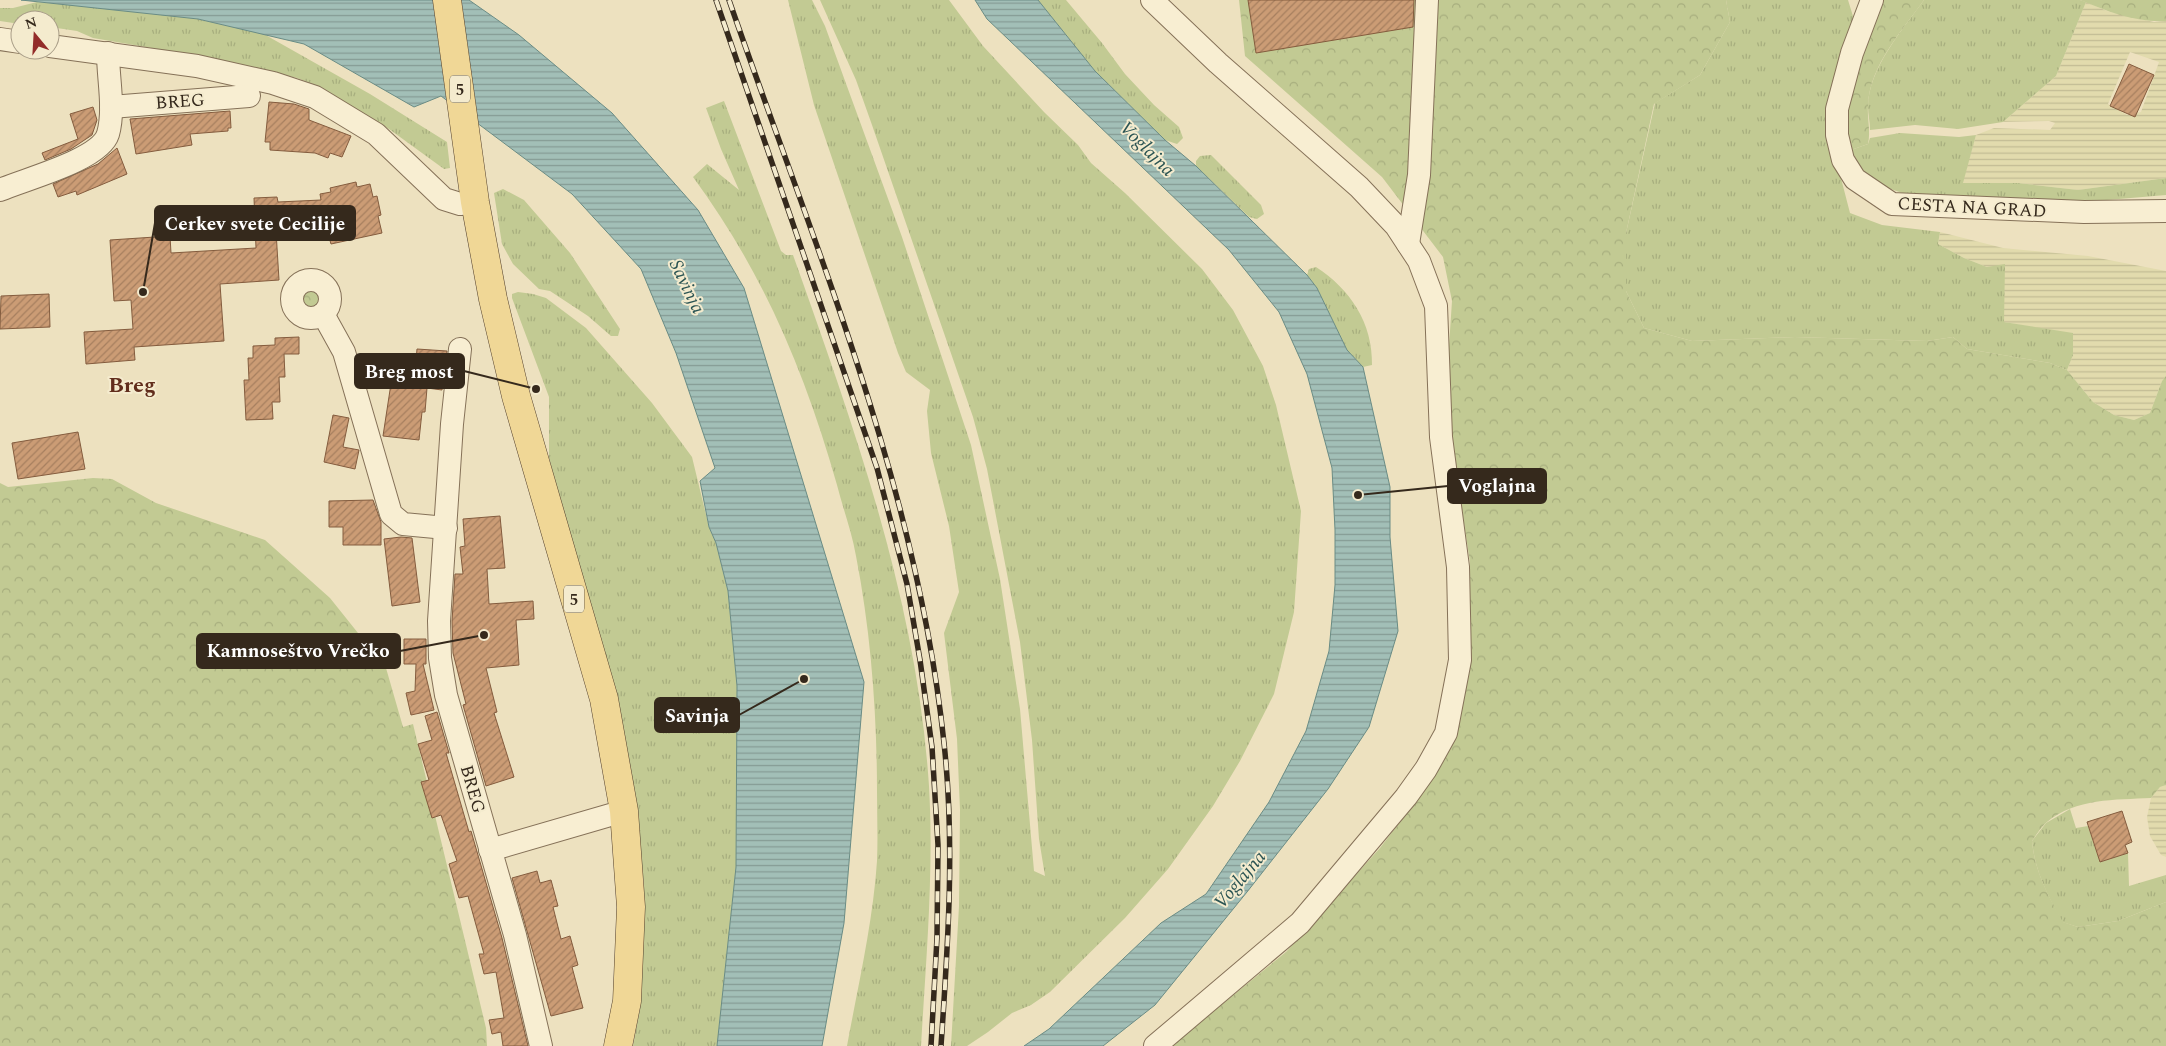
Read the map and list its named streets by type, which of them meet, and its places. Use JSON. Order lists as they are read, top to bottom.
{
  "streets": {
    "main road": ["5"],
    "street": ["BREG", "CESTA NA GRAD"]
  },
  "districts": ["Breg"],
  "water": ["Voglajna", "Savinja"],
  "places": [
    "Cerkev svete Cecilije",
    "Breg most",
    "Voglajna",
    "Kamnoseštvo Vrečko",
    "Savinja"
  ],
  "north": "top"
}
